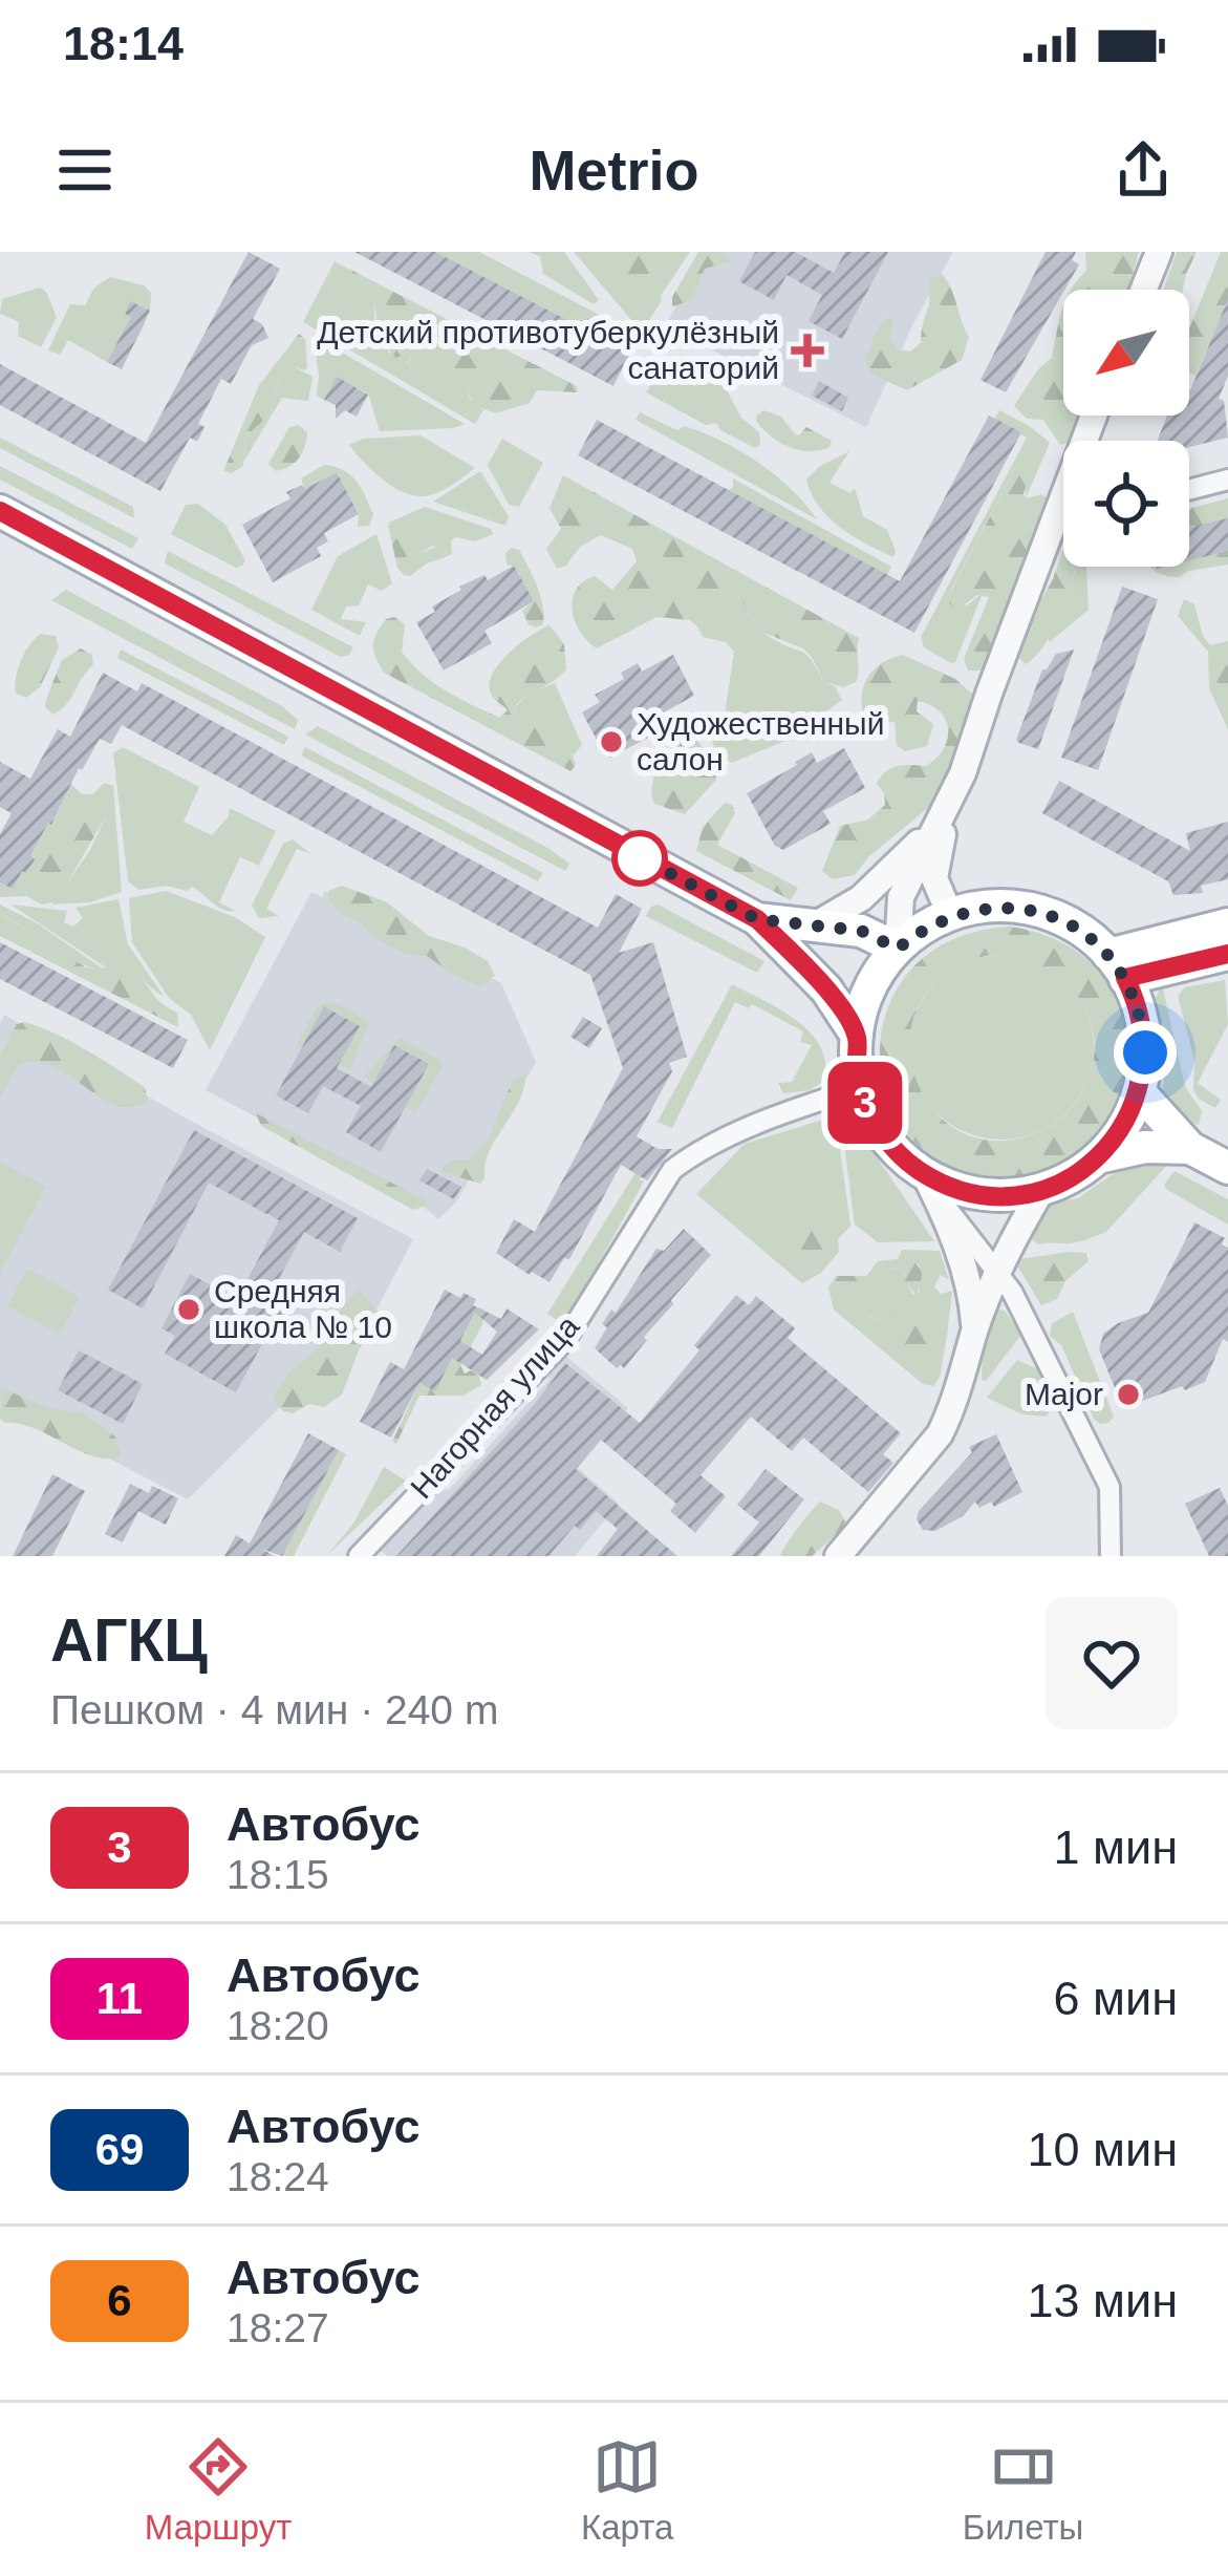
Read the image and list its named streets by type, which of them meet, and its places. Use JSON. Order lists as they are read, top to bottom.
{
  "streets": {
    "street": ["Нагорная улица"]
  },
  "places": {
    "health": ["Детский противотуберкулёзный санаторий"],
    "other": ["Художественный салон", "Средняя школа № 10", "Major"]
  },
  "lines": ["bus line 3"],
  "north": "bottom left",
  "page": {
    "status": "18:14",
    "header": "Metrio",
    "on_map": "3",
    "heading": ["АГКЦ", "Пешком · 4 мин · 240 m"],
    "list": [
      {
        "mark": "3",
        "name": "Автобус",
        "note": "18:15",
        "value": "1 мин"
      },
      {
        "mark": "11",
        "name": "Автобус",
        "note": "18:20",
        "value": "6 мин"
      },
      {
        "mark": "69",
        "name": "Автобус",
        "note": "18:24",
        "value": "10 мин"
      },
      {
        "mark": "6",
        "name": "Автобус",
        "note": "18:27",
        "value": "13 мин"
      }
    ],
    "tabs": ["Маршрут", "Карта", "Билеты"]
  }
}
